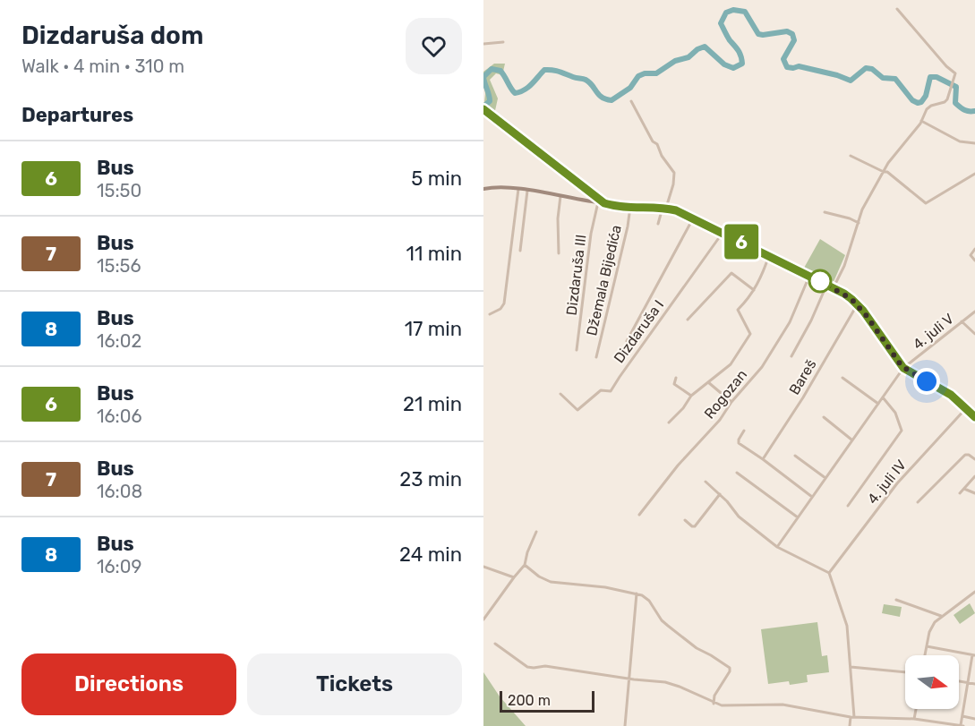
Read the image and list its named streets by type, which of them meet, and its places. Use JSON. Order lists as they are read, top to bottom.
{
  "streets": {
    "street": [
      "Dizdaruša III",
      "Džemala Bijedića",
      "Dizdaruša I",
      "4. juli V",
      "Bareš",
      "Rogozan",
      "4. juli IV"
    ]
  },
  "lines": ["bus line 6"],
  "scale_bar": "200 m",
  "north": "right",
  "page": {
    "heading": [
      ["Dizdaruša dom", "Walk · 4 min · 310 m"],
      "Departures"
    ],
    "on_map": "6",
    "list": [
      {
        "mark": "6",
        "name": "Bus",
        "note": "15:50",
        "value": "5 min"
      },
      {
        "mark": "7",
        "name": "Bus",
        "note": "15:56",
        "value": "11 min"
      },
      {
        "mark": "8",
        "name": "Bus",
        "note": "16:02",
        "value": "17 min"
      },
      {
        "mark": "6",
        "name": "Bus",
        "note": "16:06",
        "value": "21 min"
      },
      {
        "mark": "7",
        "name": "Bus",
        "note": "16:08",
        "value": "23 min"
      },
      {
        "mark": "8",
        "name": "Bus",
        "note": "16:09",
        "value": "24 min"
      }
    ],
    "buttons": ["Directions", "Tickets"],
    "scale": "200 m"
  }
}
